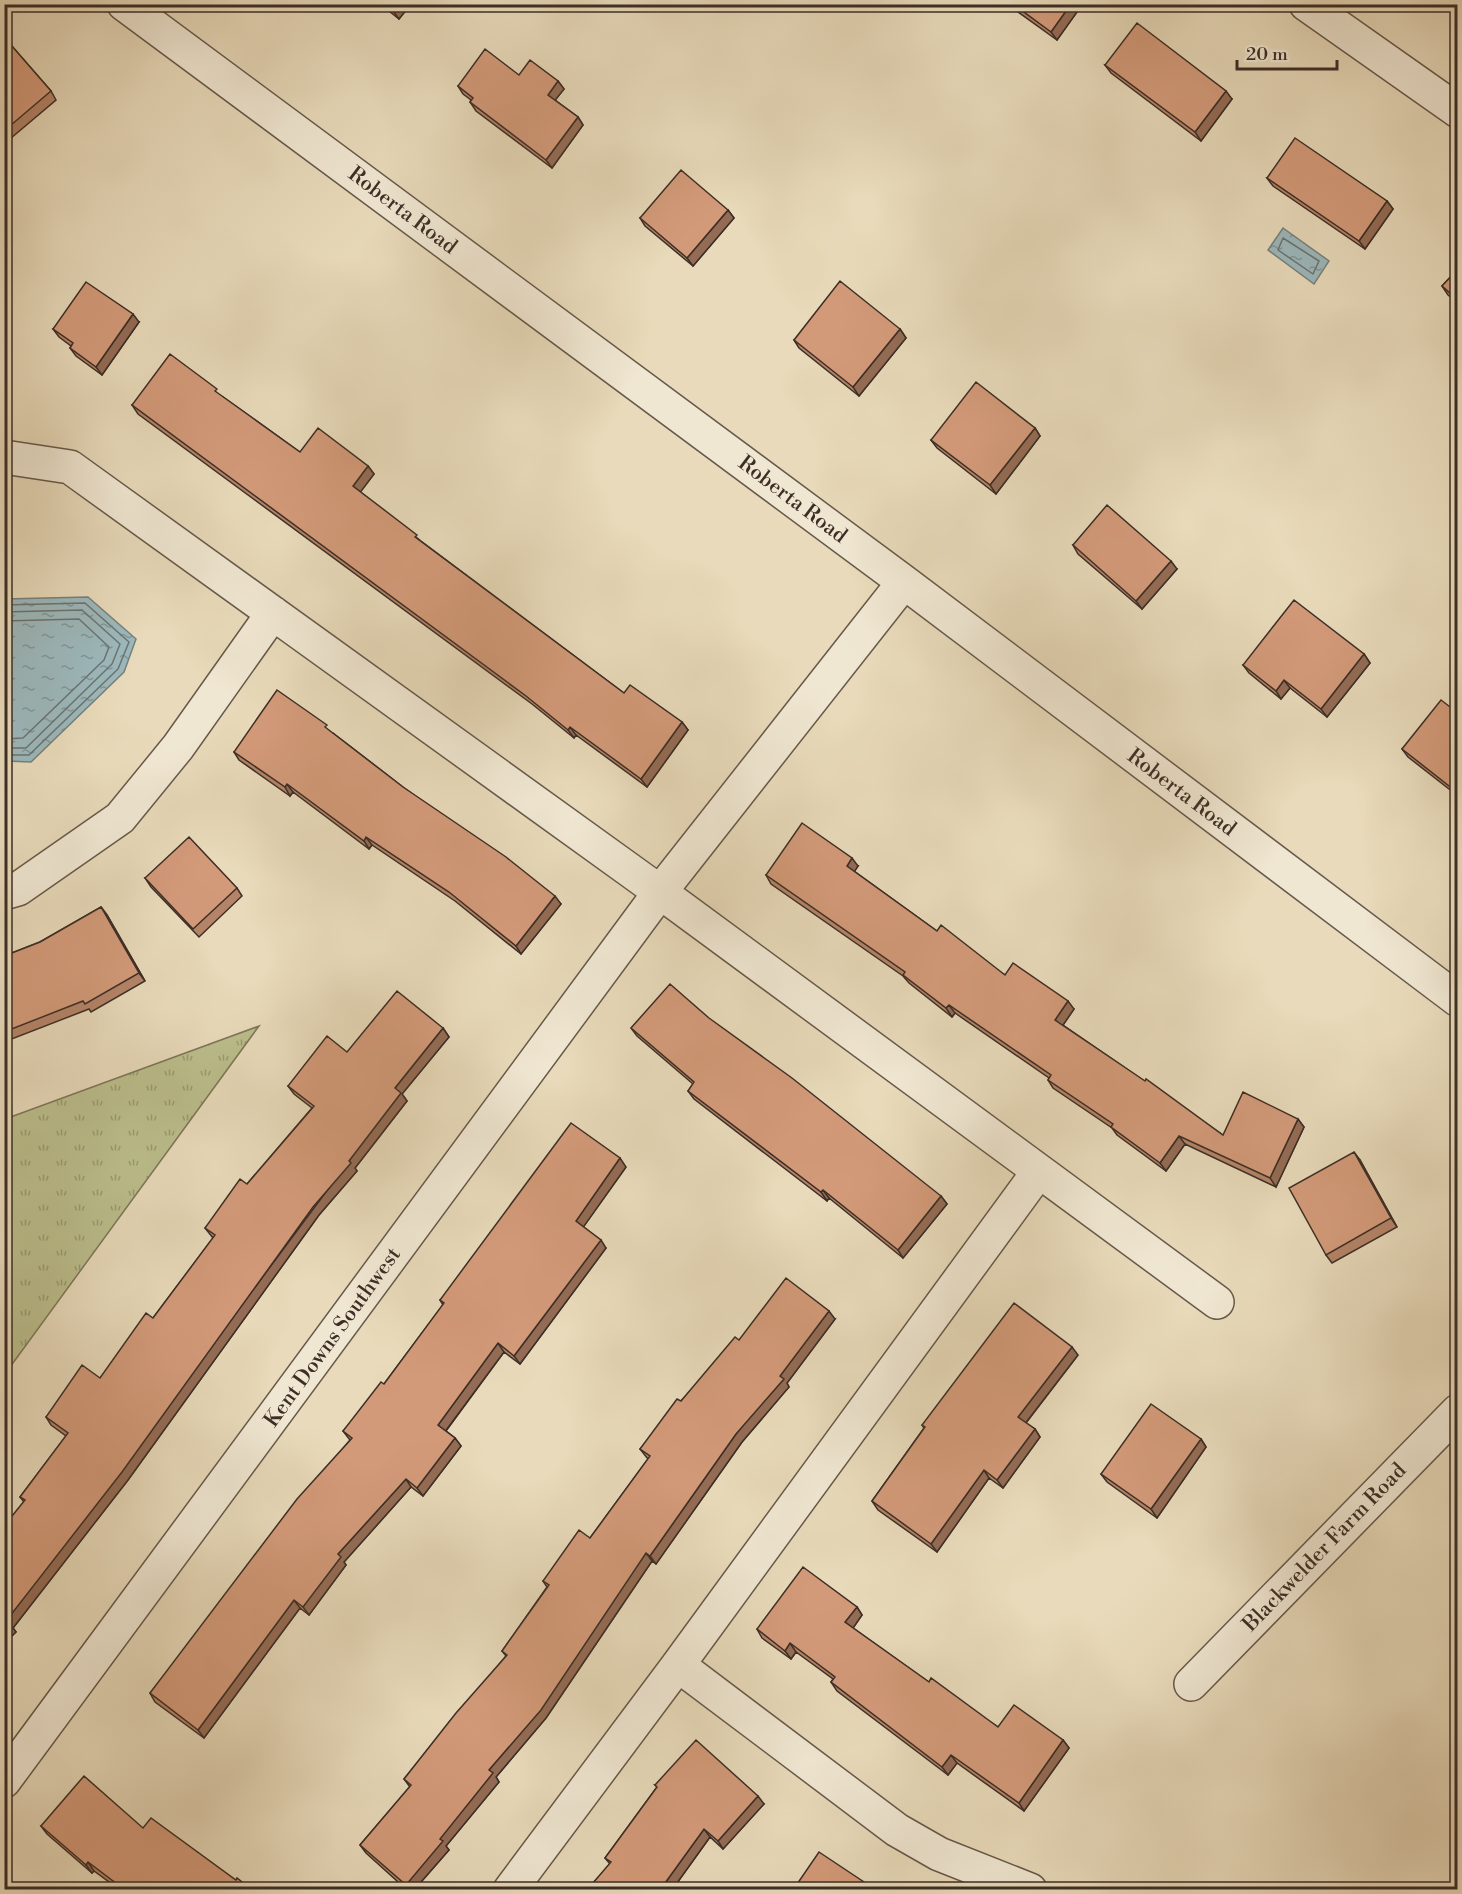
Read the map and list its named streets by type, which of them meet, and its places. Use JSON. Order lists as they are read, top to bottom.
{
  "streets": {
    "street": ["Roberta Road", "Kent Downs Southwest", "Blackwelder Farm Road"]
  },
  "crossings": [
    ["Roberta Road", "Kent Downs Southwest"]
  ],
  "scale_bar": "20 m"
}
